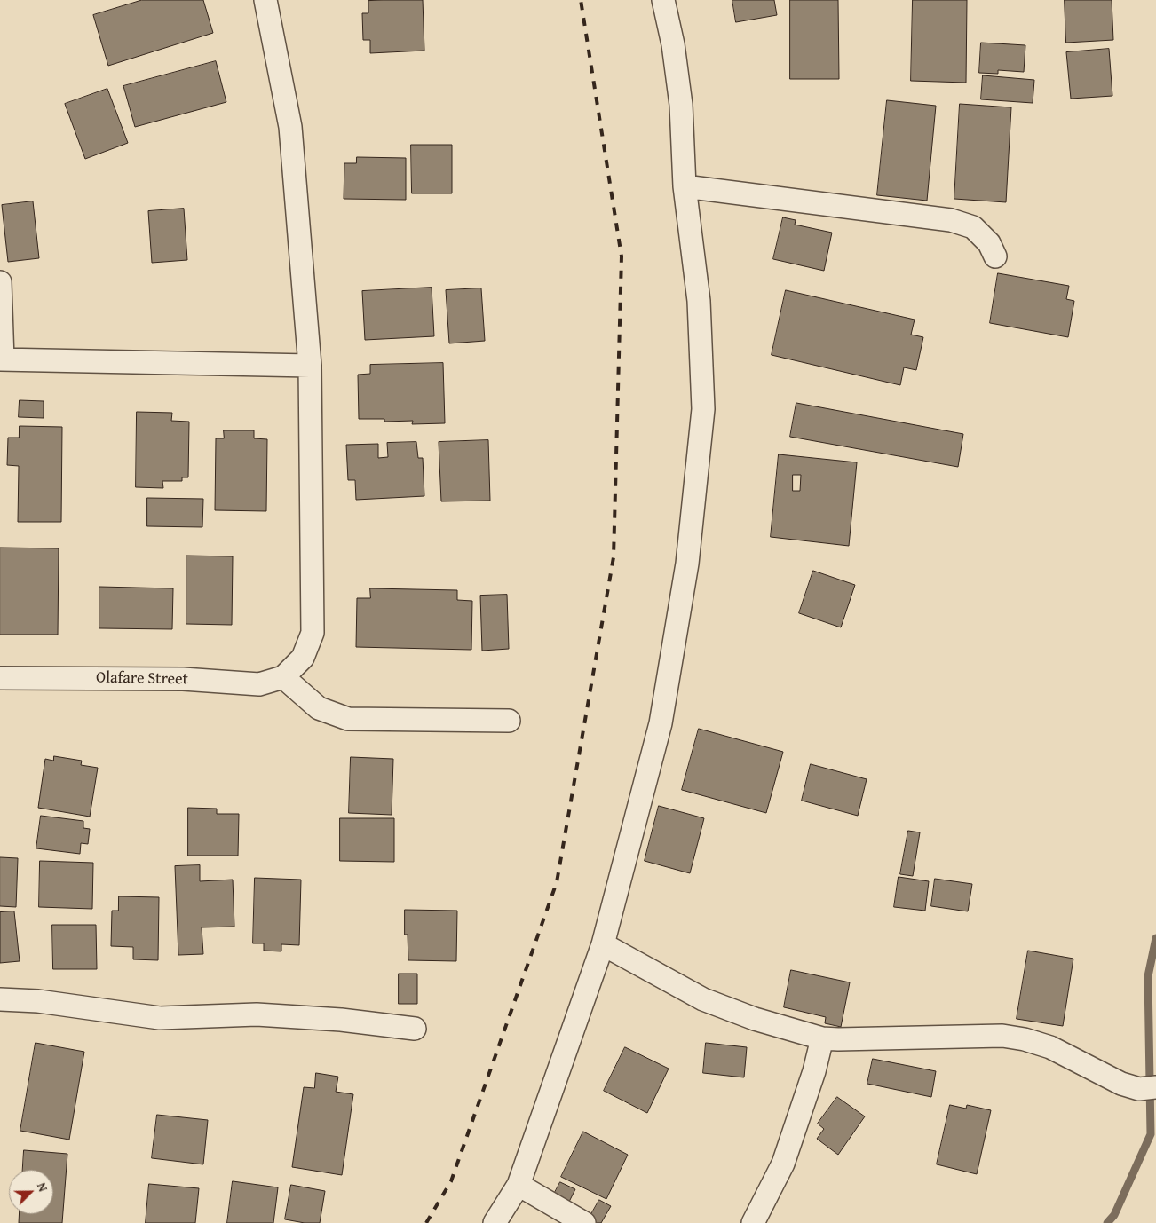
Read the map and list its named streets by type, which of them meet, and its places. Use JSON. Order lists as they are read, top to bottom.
{
  "streets": {
    "street": ["Olafare Street"]
  },
  "north": "top right"
}
